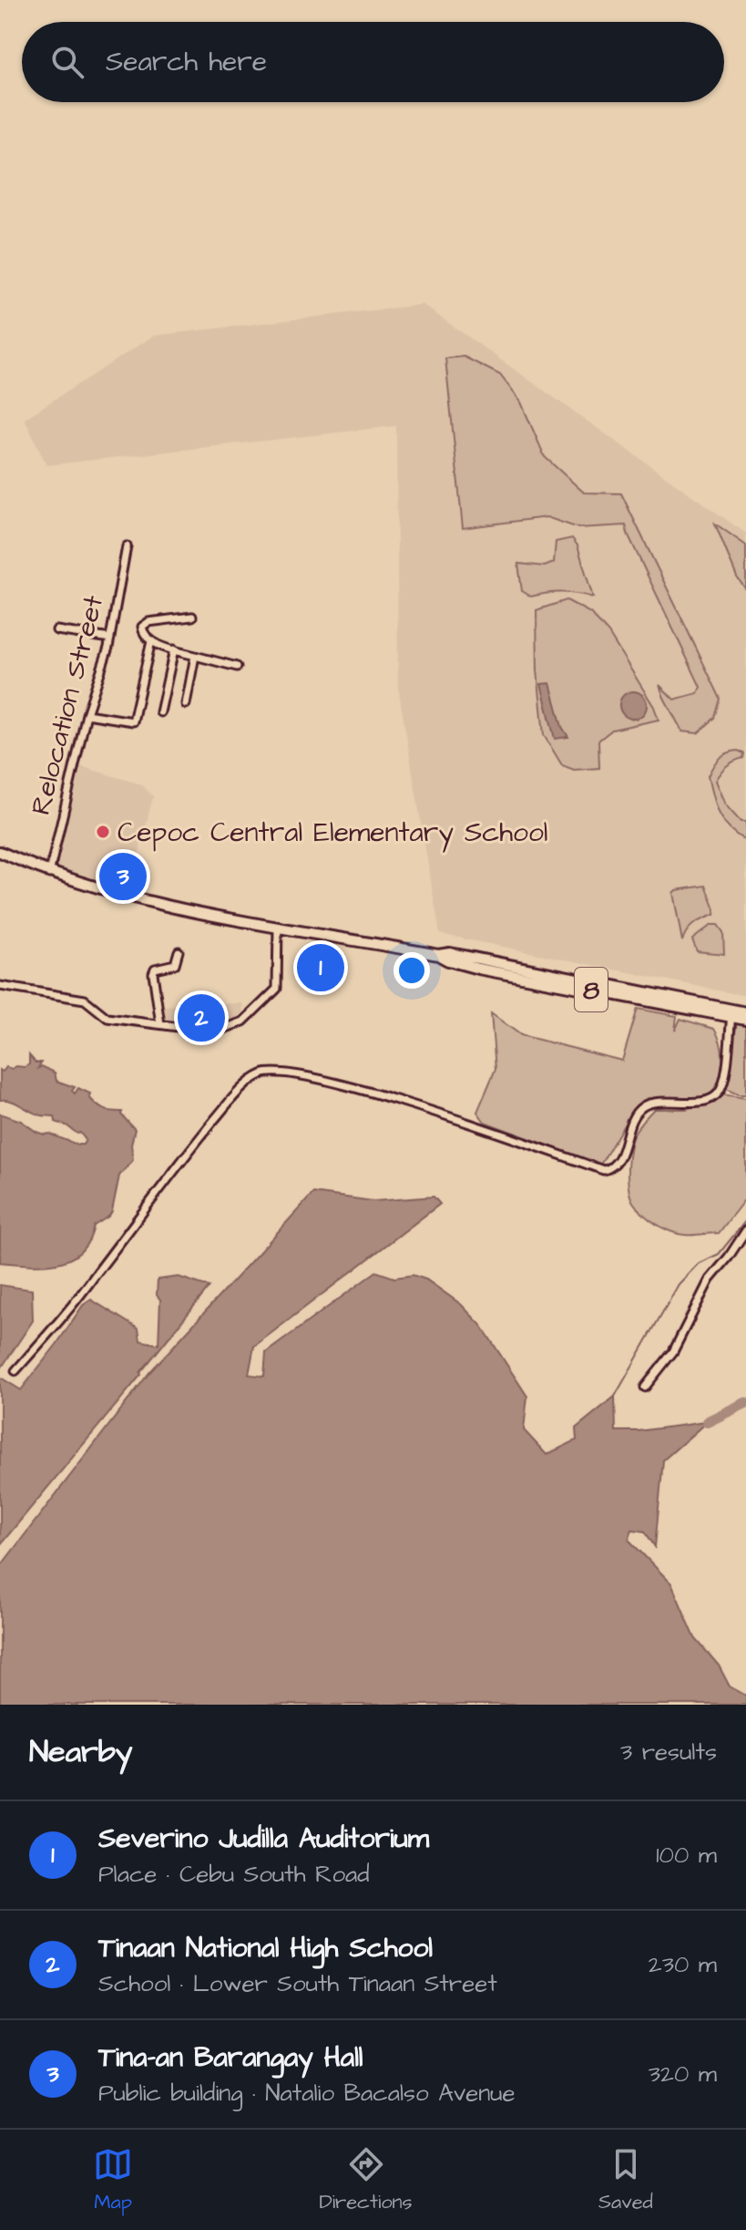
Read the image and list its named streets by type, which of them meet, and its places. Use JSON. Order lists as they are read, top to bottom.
{
  "streets": {
    "highway": ["8"],
    "street": ["Relocation Street"]
  },
  "crossings": [
    ["Relocation Street", "8"]
  ],
  "places": ["Cepoc Central Elementary School"],
  "page": {
    "search": "Search here",
    "pins": ["3", "1", "2"],
    "heading": ["Nearby", "3 results"],
    "list": [
      {
        "mark": "1",
        "name": "Severino Judilla Auditorium",
        "note": "Place · Cebu South Road",
        "value": "100 m"
      },
      {
        "mark": "2",
        "name": "Tinaan National High School",
        "note": "School · Lower South Tinaan Street",
        "value": "230 m"
      },
      {
        "mark": "3",
        "name": "Tina-an Barangay Hall",
        "note": "Public building · Natalio Bacalso Avenue",
        "value": "320 m"
      }
    ],
    "nav": ["Map", "Directions", "Saved"]
  }
}
